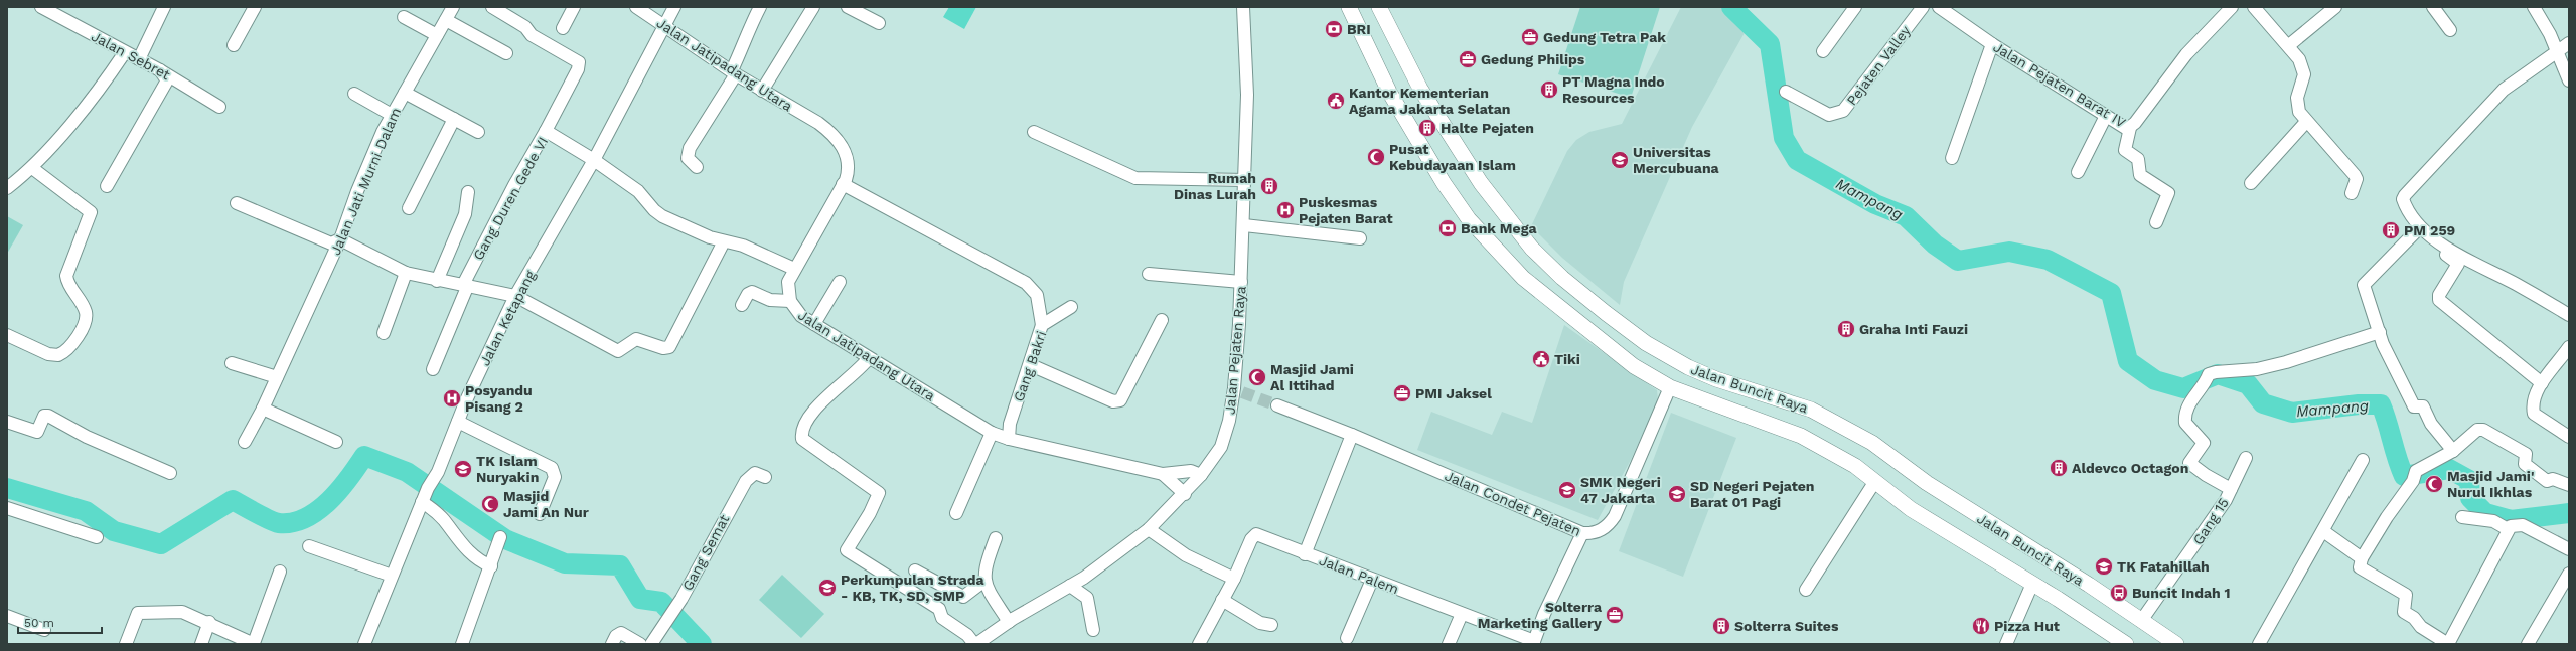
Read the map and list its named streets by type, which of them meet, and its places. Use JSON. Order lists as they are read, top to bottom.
{
  "streets": {
    "main road": ["Jalan Buncit Raya"],
    "street": [
      "Jalan Sebret",
      "Jalan Jatipadang Utara",
      "Pejaten Valley",
      "Jalan Pejaten Barat IV",
      "Jalan Jati Murni Dalam",
      "Gang Duren Gede VI",
      "Jalan Ketapang",
      "Jalan Pejaten Raya",
      "Gang Bakri",
      "Jalan Condet Pejaten",
      "Gang 15",
      "Gang Semat",
      "Jalan Palem"
    ]
  },
  "crossings": [
    ["Jalan Jatipadang Utara", "Gang Duren Gede VI"],
    ["Jalan Jatipadang Utara", "Jalan Ketapang"],
    ["Jalan Jatipadang Utara", "Jalan Pejaten Raya"],
    ["Jalan Jatipadang Utara", "Gang Bakri"],
    ["Gang Duren Gede VI", "Jalan Ketapang"],
    ["Jalan Buncit Raya", "Jalan Condet Pejaten"],
    ["Jalan Buncit Raya", "Gang 15"],
    ["Jalan Condet Pejaten", "Jalan Palem"]
  ],
  "water": ["Mampang"],
  "places": {
    "bank": ["BRI", "Bank Mega"],
    "office": [
      "Gedung Tetra Pak",
      "Gedung Philips",
      "PMI Jaksel",
      "Solterra Marketing Gallery"
    ],
    "building": [
      "PT Magna Indo Resources",
      "Halte Pejaten",
      "Rumah Dinas Lurah",
      "PM 259",
      "Graha Inti Fauzi",
      "Aldevco Octagon",
      "Solterra Suites"
    ],
    "public building": ["Kantor Kementerian Agama Jakarta Selatan", "Tiki"],
    "mosque": [
      "Pusat Kebudayaan Islam",
      "Masjid Jami Al Ittihad",
      "Masjid Jami' Nurul Ikhlas",
      "Masjid Jami An Nur"
    ],
    "school or university": [
      "Universitas Mercubuana",
      "TK Islam Nuryakin",
      "SMK Negeri 47 Jakarta",
      "SD Negeri Pejaten Barat 01 Pagi",
      "TK Fatahillah",
      "Perkumpulan Strada - KB, TK, SD, SMP"
    ],
    "hospital": ["Puskesmas Pejaten Barat", "Posyandu Pisang 2"],
    "bus stop": ["Buncit Indah 1"],
    "restaurant": ["Pizza Hut"]
  },
  "scale_bar": "50 m"
}
